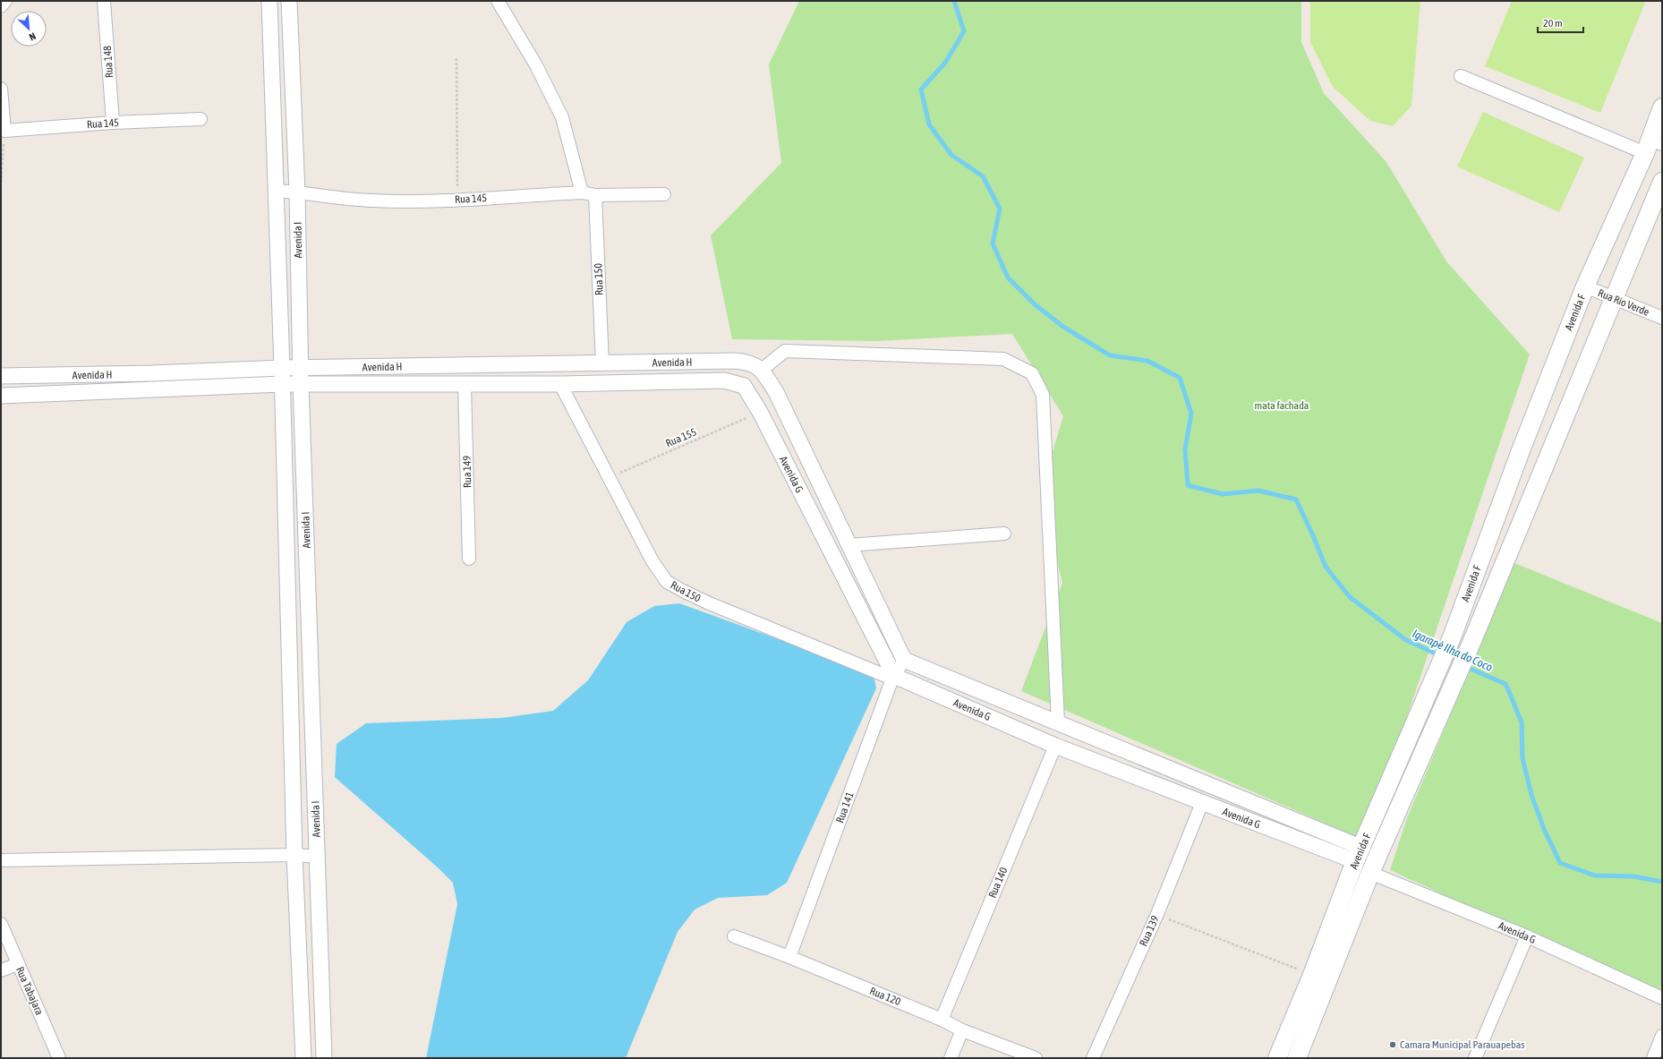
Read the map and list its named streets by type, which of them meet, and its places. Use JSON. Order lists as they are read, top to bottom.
{
  "streets": {
    "main road": ["Avenida F"],
    "street": [
      "Rua 148",
      "Rua 145",
      "Avenida I",
      "Rua 150",
      "Rua Rio Verde",
      "Avenida H",
      "Rua 149",
      "Avenida G",
      "Rua 141",
      "Rua 140",
      "Rua 139",
      "Rua Tabajara",
      "Rua 120"
    ],
    "path": ["Rua 155"]
  },
  "crossings": [
    ["Rua 148", "Rua 145"],
    ["Rua 145", "Avenida I"],
    ["Rua 145", "Rua 150"],
    ["Avenida I", "Avenida H"],
    ["Rua 150", "Avenida H"],
    ["Rua 150", "Rua 155"],
    ["Rua 150", "Avenida G"],
    ["Rua 150", "Rua 141"],
    ["Rua Rio Verde", "Avenida F"],
    ["Avenida F", "Avenida G"],
    ["Avenida H", "Rua 149"],
    ["Avenida H", "Avenida G"],
    ["Rua 155", "Avenida G"],
    ["Avenida G", "Rua 141"],
    ["Avenida G", "Rua 140"],
    ["Avenida G", "Rua 139"],
    ["Rua 141", "Rua 120"],
    ["Rua 140", "Rua 120"]
  ],
  "water": ["Igarapé Ilha do Coco"],
  "parks": ["mata fachada"],
  "places": ["Camara Municipal Parauapebas"],
  "scale_bar": "20 m",
  "north": "bottom right"
}
